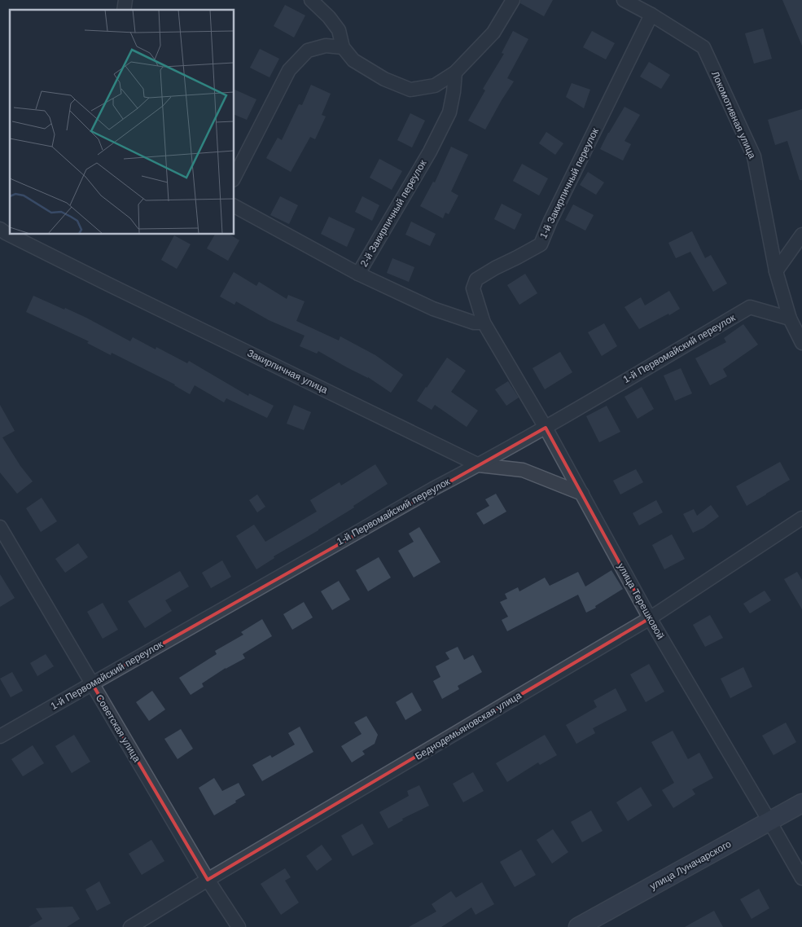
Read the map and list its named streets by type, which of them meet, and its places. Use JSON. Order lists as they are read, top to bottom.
{
  "streets": {
    "main road": ["улица Луначарского"],
    "street": [
      "Локомотивная улица",
      "1-й Закирпичный переулок",
      "2-й Закирпичный переулок",
      "1-й Первомайский переулок",
      "Закирпичная улица",
      "улица Терешковой",
      "Беднодемьяновская улица",
      "Советская улица"
    ]
  },
  "crossings": [
    ["Локомотивная улица", "1-й Закирпичный переулок"],
    ["Локомотивная улица", "1-й Первомайский переулок"],
    ["1-й Закирпичный переулок", "2-й Закирпичный переулок"],
    ["1-й Закирпичный переулок", "улица Терешковой"],
    ["2-й Закирпичный переулок", "улица Терешковой"],
    ["1-й Первомайский переулок", "Закирпичная улица"],
    ["1-й Первомайский переулок", "улица Терешковой"],
    ["1-й Первомайский переулок", "Советская улица"],
    ["Закирпичная улица", "улица Терешковой"],
    ["улица Терешковой", "Беднодемьяновская улица"],
    ["улица Терешковой", "улица Луначарского"],
    ["Беднодемьяновская улица", "Советская улица"]
  ]
}
